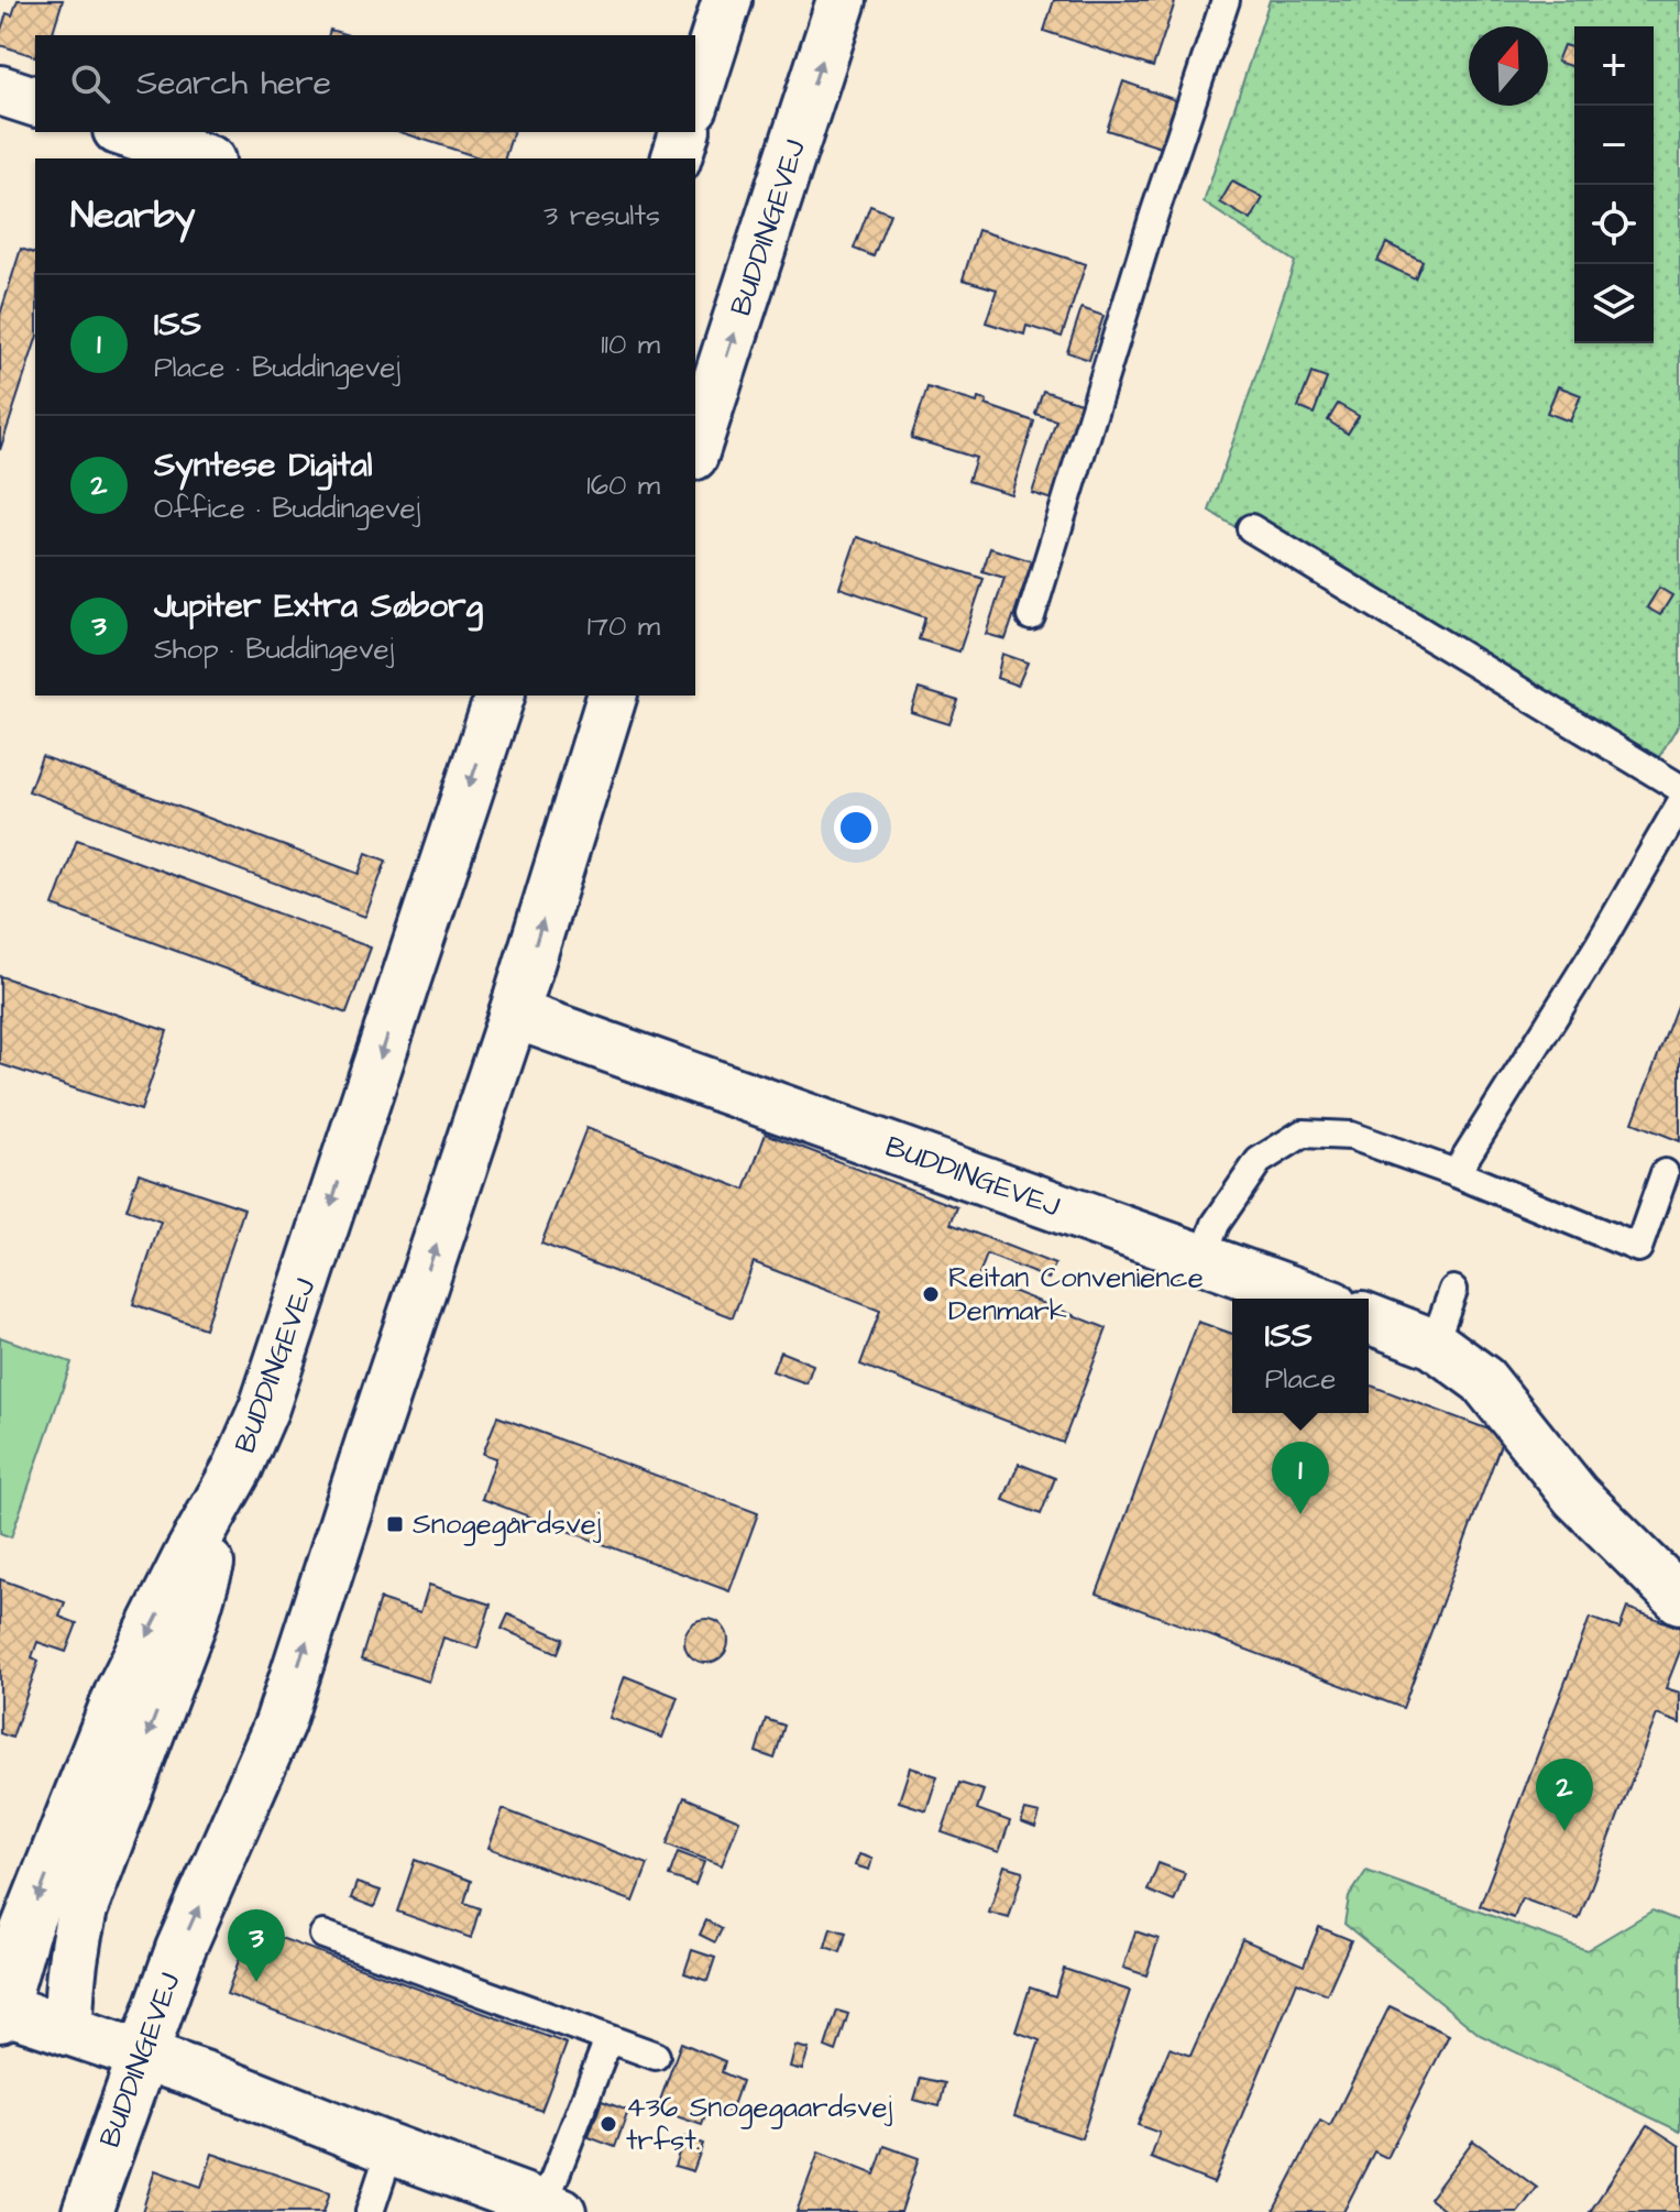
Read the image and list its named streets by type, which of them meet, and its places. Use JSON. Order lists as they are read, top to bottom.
{
  "streets": {
    "main road": ["BUDDINGEVEJ"]
  },
  "places": {
    "other": ["Reitan Convenience Denmark", "436 Snogegaardsvej trfst."],
    "transit": ["Snogegårdsvej"]
  },
  "north": "top",
  "page": {
    "map_buttons": ["+", "−"],
    "search": "Search here",
    "heading": ["Nearby", "3 results"],
    "list": [
      {
        "mark": "1",
        "name": "ISS",
        "note": "Place · Buddingevej",
        "value": "110 m"
      },
      {
        "mark": "2",
        "name": "Syntese Digital",
        "note": "Office · Buddingevej",
        "value": "160 m"
      },
      {
        "mark": "3",
        "name": "Jupiter Extra Søborg",
        "note": "Shop · Buddingevej",
        "value": "170 m"
      }
    ],
    "popup": ["ISS", "Place"],
    "pins": ["1", "2", "3"]
  }
}
